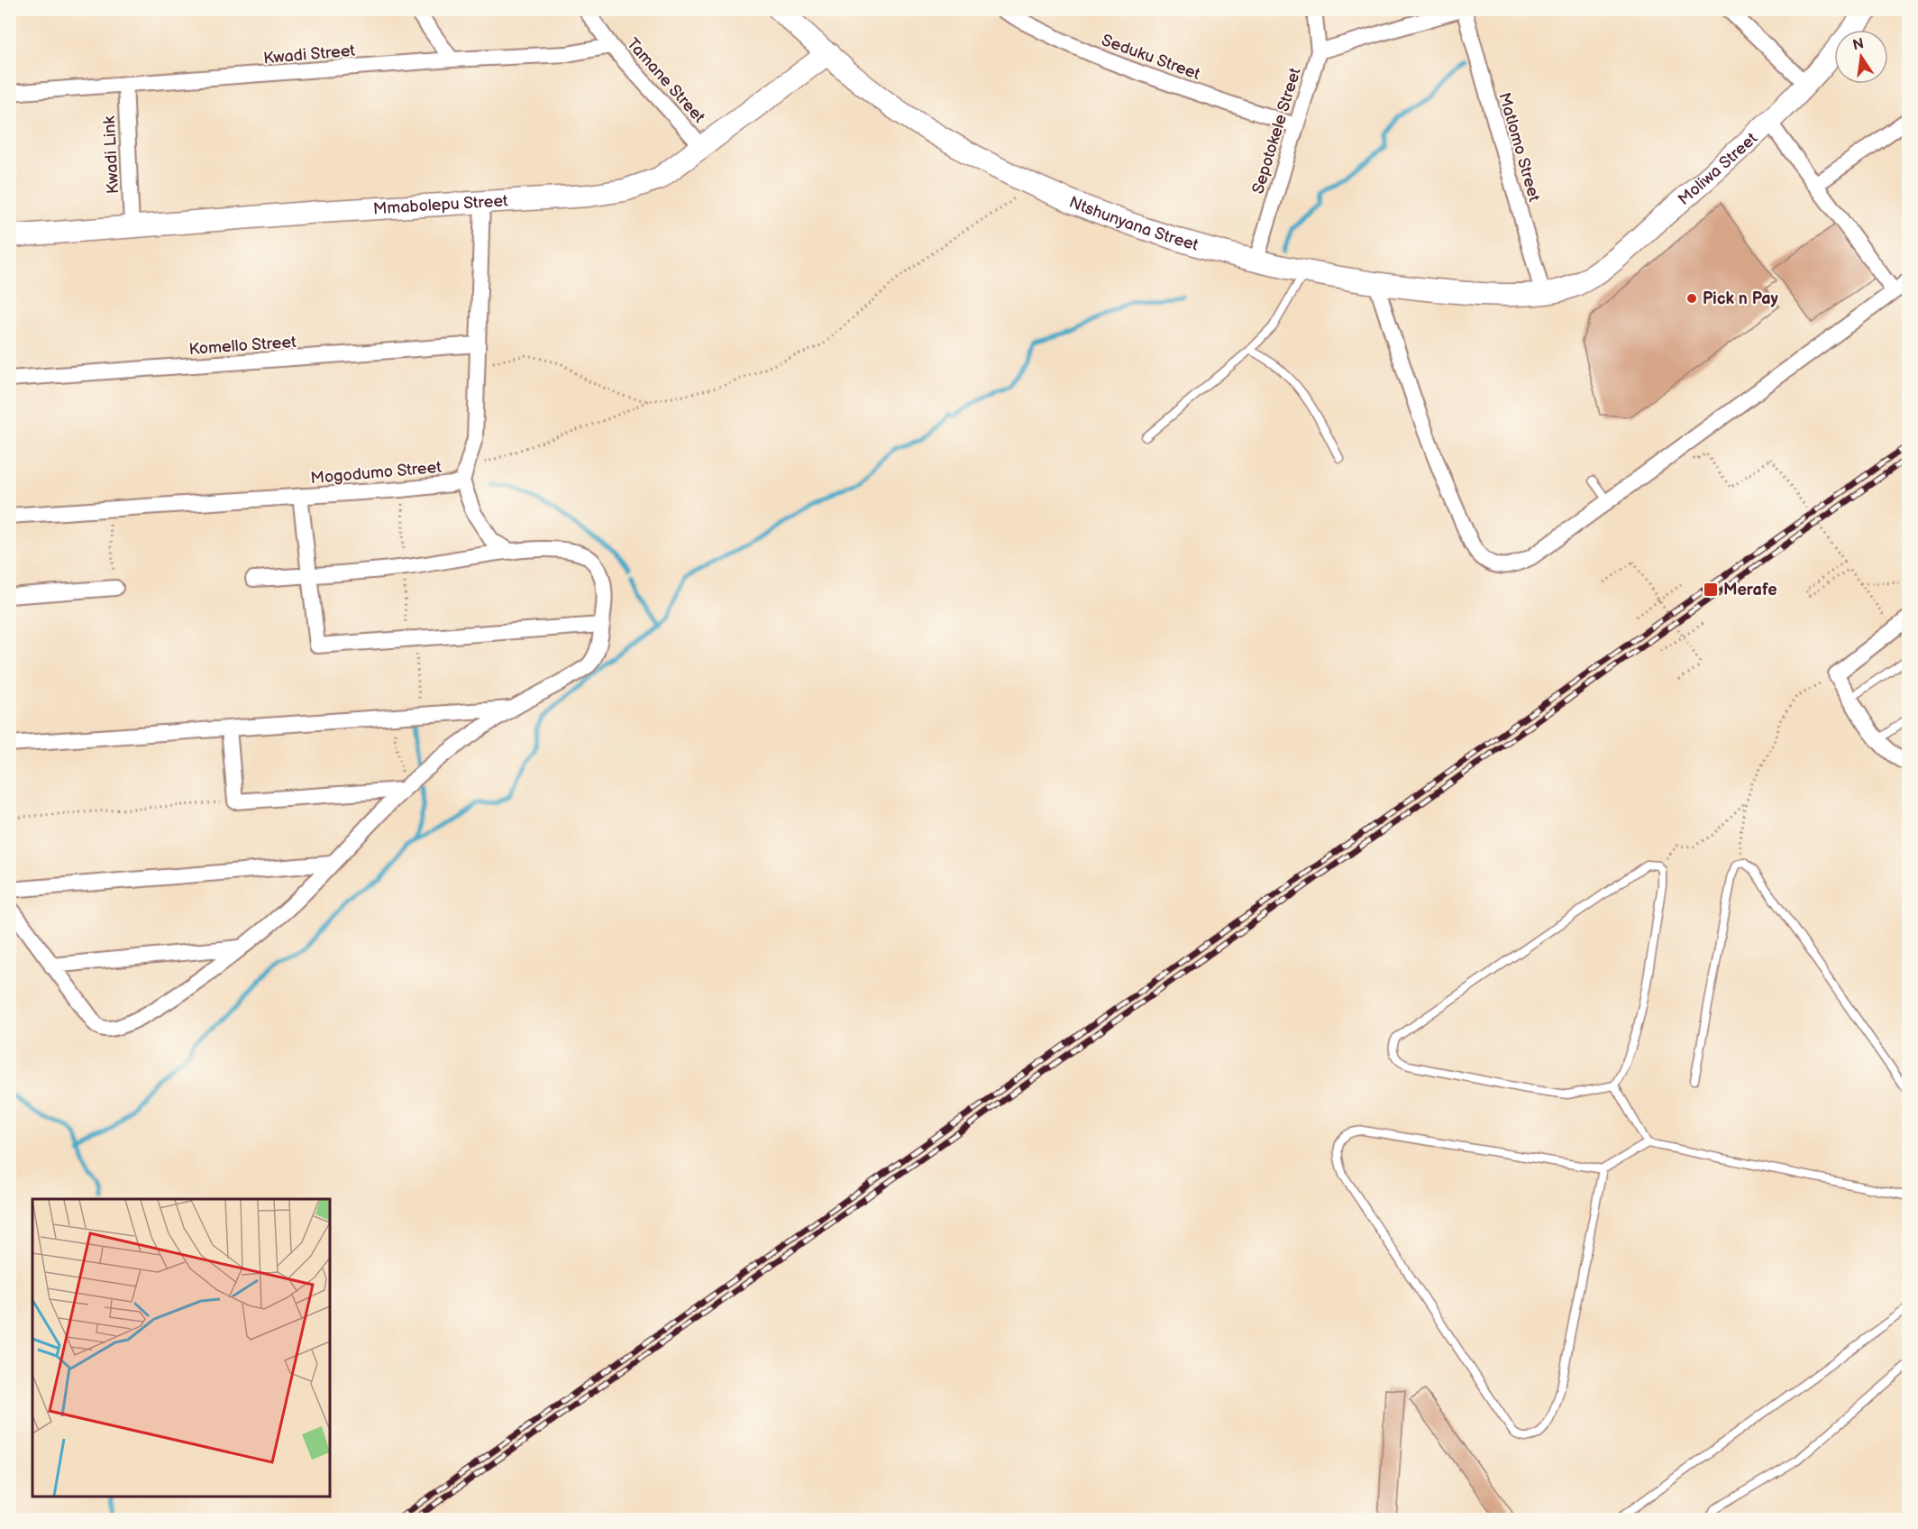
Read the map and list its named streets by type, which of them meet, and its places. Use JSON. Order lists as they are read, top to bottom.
{
  "streets": {
    "street": [
      "Kwadi Street",
      "Seduku Street",
      "Tamane Street",
      "Sepotokele Street",
      "Matlomo Street",
      "Kwadi Link",
      "Moliwa Street",
      "Mmabolepu Street",
      "Ntshunyana Street",
      "Komello Street",
      "Mogodumo Street"
    ]
  },
  "crossings": [
    ["Kwadi Street", "Tamane Street"],
    ["Kwadi Street", "Kwadi Link"],
    ["Seduku Street", "Sepotokele Street"],
    ["Tamane Street", "Mmabolepu Street"],
    ["Sepotokele Street", "Ntshunyana Street"],
    ["Matlomo Street", "Moliwa Street"],
    ["Matlomo Street", "Ntshunyana Street"],
    ["Kwadi Link", "Mmabolepu Street"],
    ["Moliwa Street", "Ntshunyana Street"],
    ["Mmabolepu Street", "Ntshunyana Street"]
  ],
  "places": {
    "other": ["Pick n Pay"],
    "transit": ["Merafe"]
  },
  "north": "top"
}
